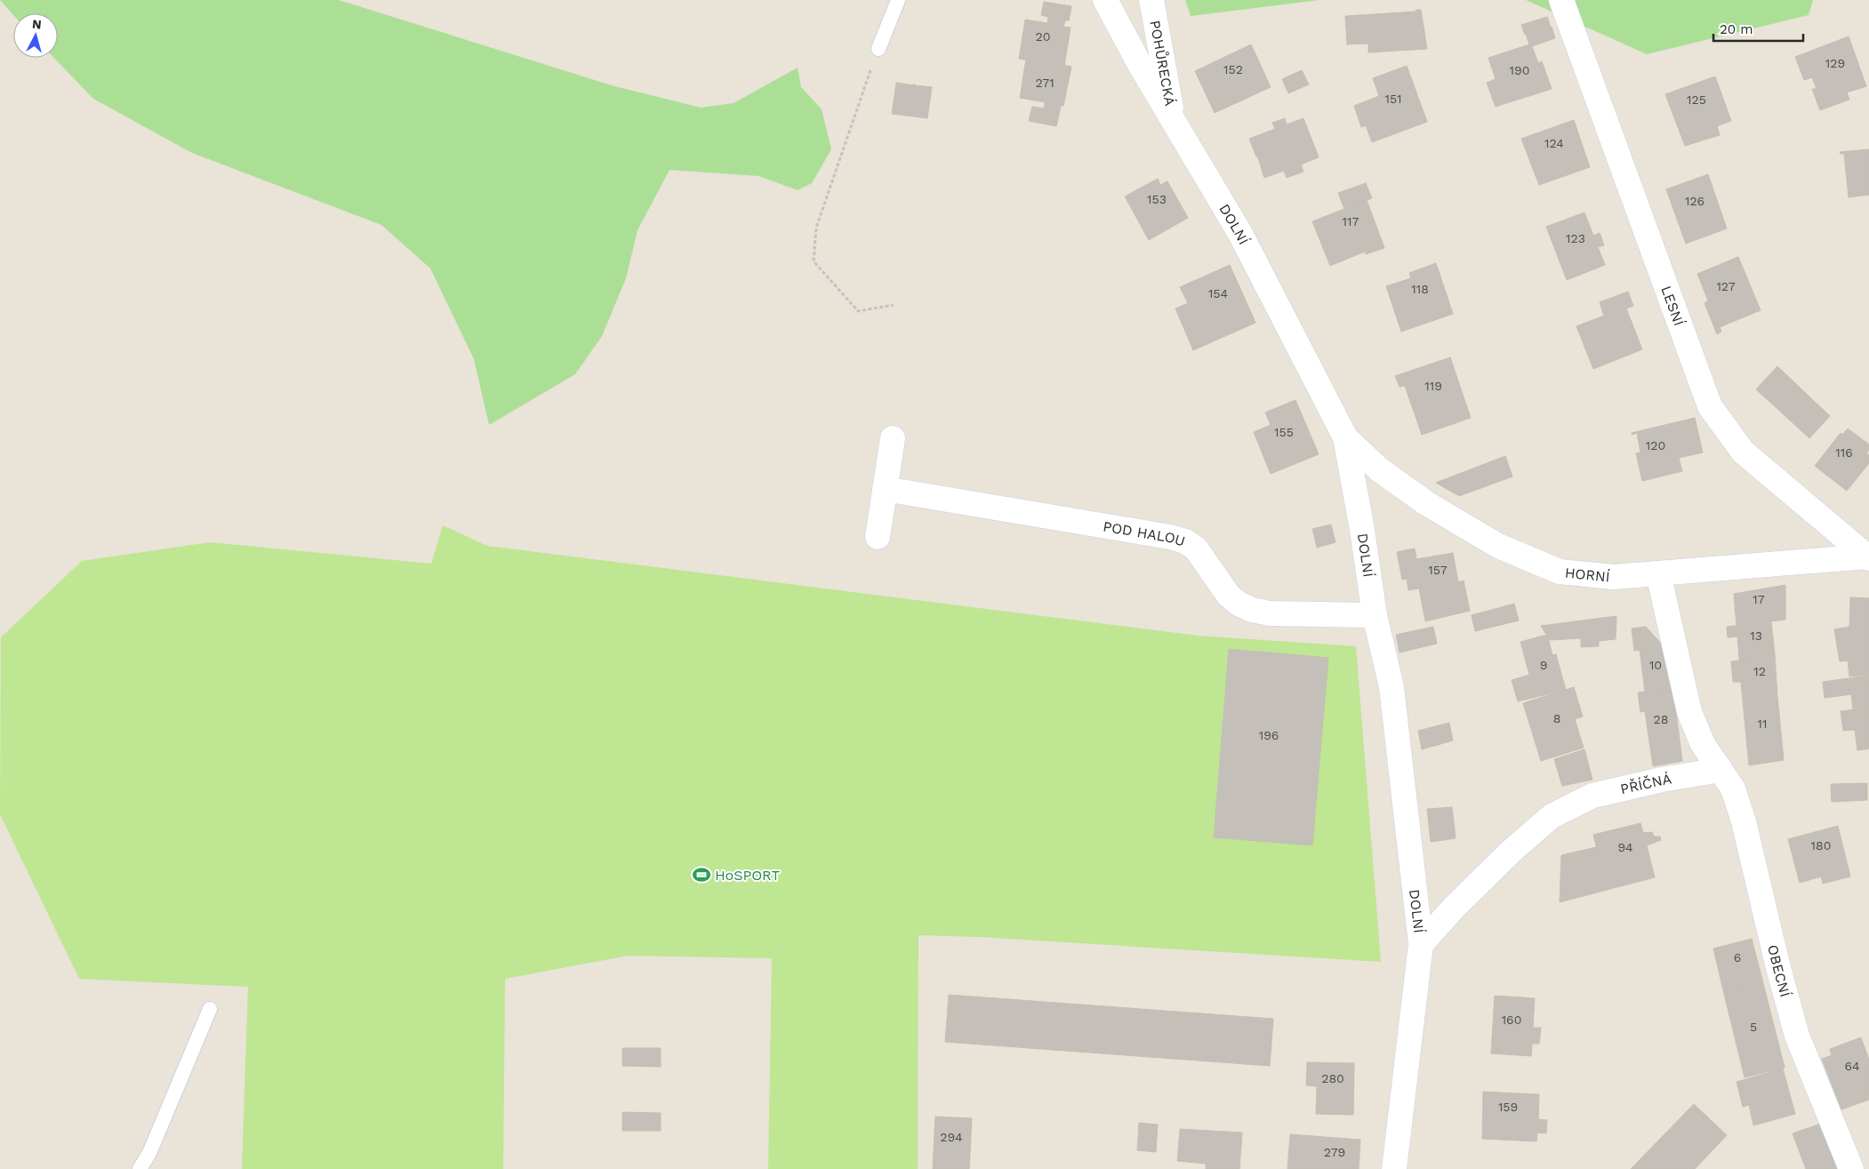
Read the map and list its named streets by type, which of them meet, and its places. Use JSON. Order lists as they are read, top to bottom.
{
  "streets": {
    "street": [
      "POHŮRECKÁ",
      "DOLNÍ",
      "LESNÍ",
      "POD HALOU",
      "HORNÍ",
      "PŘÍČNÁ",
      "OBECNÍ"
    ]
  },
  "crossings": [
    ["POHŮRECKÁ", "DOLNÍ"],
    ["DOLNÍ", "POD HALOU"],
    ["DOLNÍ", "HORNÍ"],
    ["DOLNÍ", "PŘÍČNÁ"],
    ["LESNÍ", "HORNÍ"],
    ["PŘÍČNÁ", "OBECNÍ"]
  ],
  "places": {
    "sports": ["HoSPORT"]
  },
  "house_numbers": [
    "20",
    "129",
    "152",
    "190",
    "271",
    "151",
    "125",
    "124",
    "153",
    "126",
    "117",
    "123",
    "127",
    "118",
    "154",
    "119",
    "155",
    "120",
    "116",
    "157",
    "17",
    "13",
    "9",
    "10",
    "12",
    "8",
    "28",
    "11",
    "196",
    "180",
    "94",
    "6",
    "160",
    "5",
    "64",
    "280",
    "159",
    "294",
    "279"
  ],
  "scale_bar": "20 m",
  "north": "top"
}
